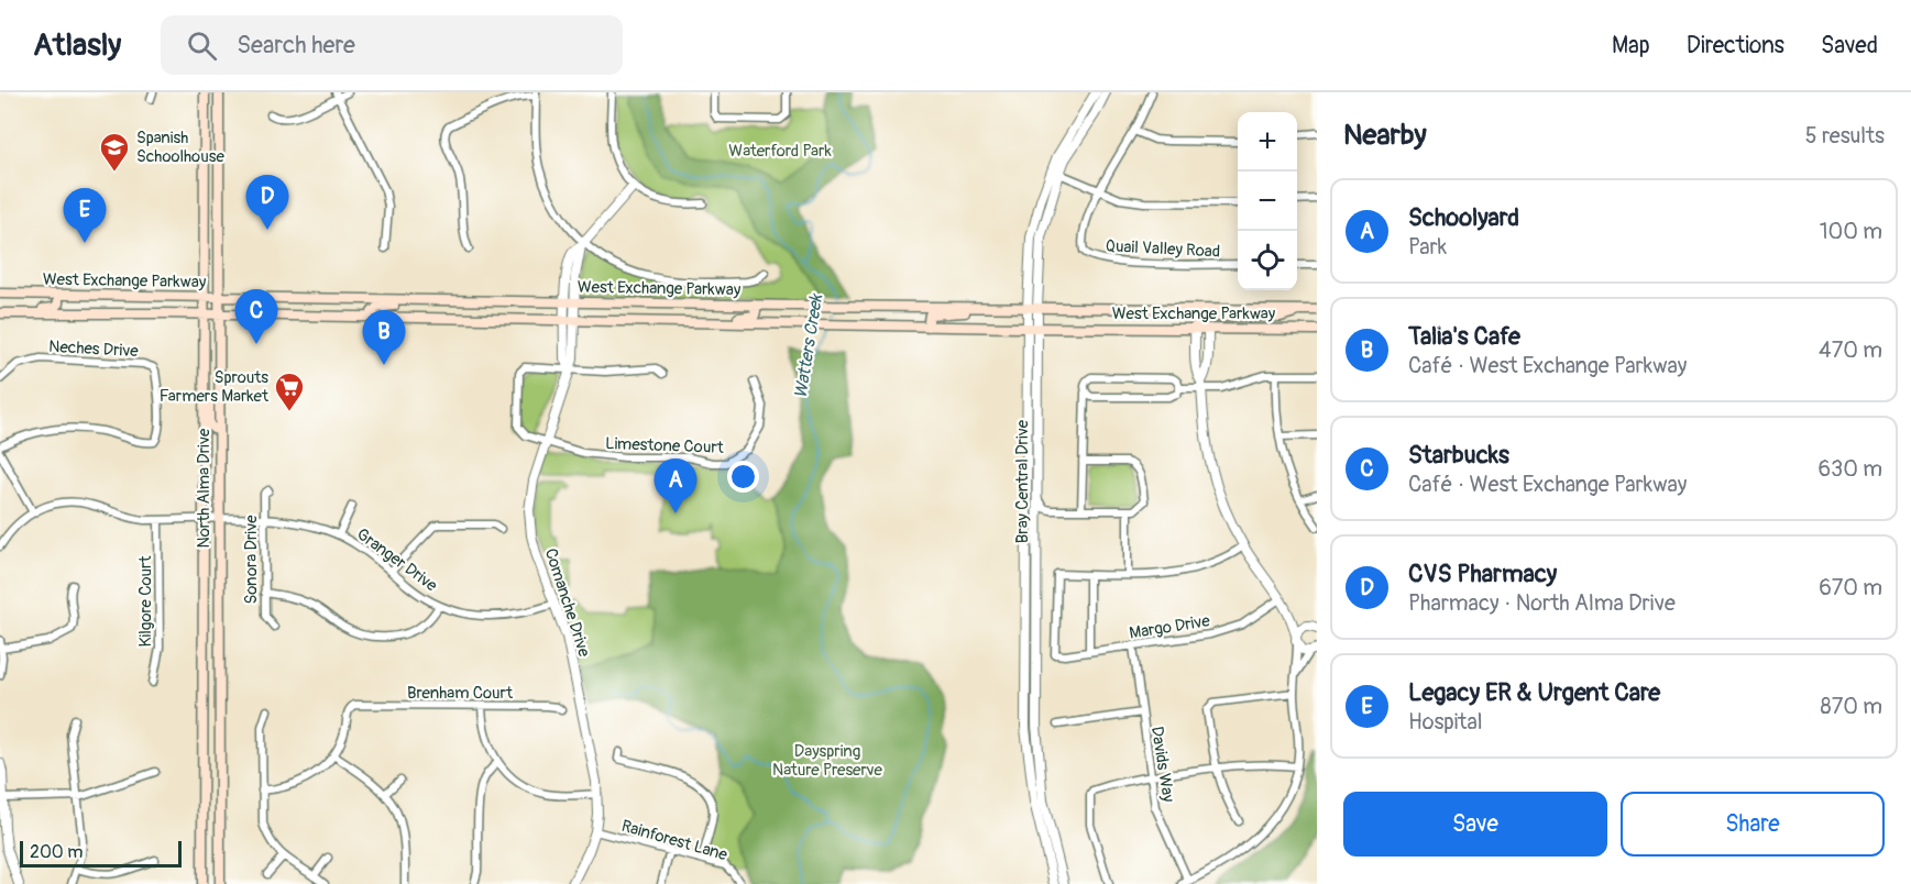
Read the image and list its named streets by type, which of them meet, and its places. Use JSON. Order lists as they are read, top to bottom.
{
  "streets": {
    "main road": ["West Exchange Parkway", "North Alma Drive"],
    "street": [
      "Quail Valley Road",
      "Neches Drive",
      "Limestone Court",
      "Bray Central Drive",
      "Sonora Drive",
      "Granger Drive",
      "Kilgore Court",
      "Comanche Drive",
      "Margo Drive",
      "Brenham Court",
      "Davids Way",
      "Rainforest Lane"
    ]
  },
  "crossings": [
    ["West Exchange Parkway", "Bray Central Drive"],
    ["West Exchange Parkway", "North Alma Drive"],
    ["West Exchange Parkway", "Comanche Drive"],
    ["Limestone Court", "Comanche Drive"],
    ["North Alma Drive", "Granger Drive"],
    ["Sonora Drive", "Granger Drive"],
    ["Granger Drive", "Kilgore Court"],
    ["Granger Drive", "Comanche Drive"],
    ["Comanche Drive", "Rainforest Lane"],
    ["Margo Drive", "Davids Way"]
  ],
  "water": ["Watters Creek"],
  "parks": ["Waterford Park", "Dayspring Nature Preserve"],
  "places": {
    "school or university": ["Spanish Schoolhouse"],
    "supermarket": ["Sprouts Farmers Market"]
  },
  "scale_bar": "200 m",
  "page": {
    "header": "Atlasly",
    "search": "Search here",
    "nav": ["Map", "Directions", "Saved"],
    "heading": ["Nearby", "5 results"],
    "map_buttons": ["+", "−"],
    "pins": [
      "D",
      "E",
      "C",
      "B",
      "A"
    ],
    "list": [
      {
        "mark": "A",
        "name": "Schoolyard",
        "note": "Park",
        "value": "100 m"
      },
      {
        "mark": "B",
        "name": "Talia's Cafe",
        "note": "Café · West Exchange Parkway",
        "value": "470 m"
      },
      {
        "mark": "C",
        "name": "Starbucks",
        "note": "Café · West Exchange Parkway",
        "value": "630 m"
      },
      {
        "mark": "D",
        "name": "CVS Pharmacy",
        "note": "Pharmacy · North Alma Drive",
        "value": "670 m"
      },
      {
        "mark": "E",
        "name": "Legacy ER & Urgent Care",
        "note": "Hospital",
        "value": "870 m"
      }
    ],
    "buttons": ["Save", "Share"],
    "scale": "200 m"
  }
}
